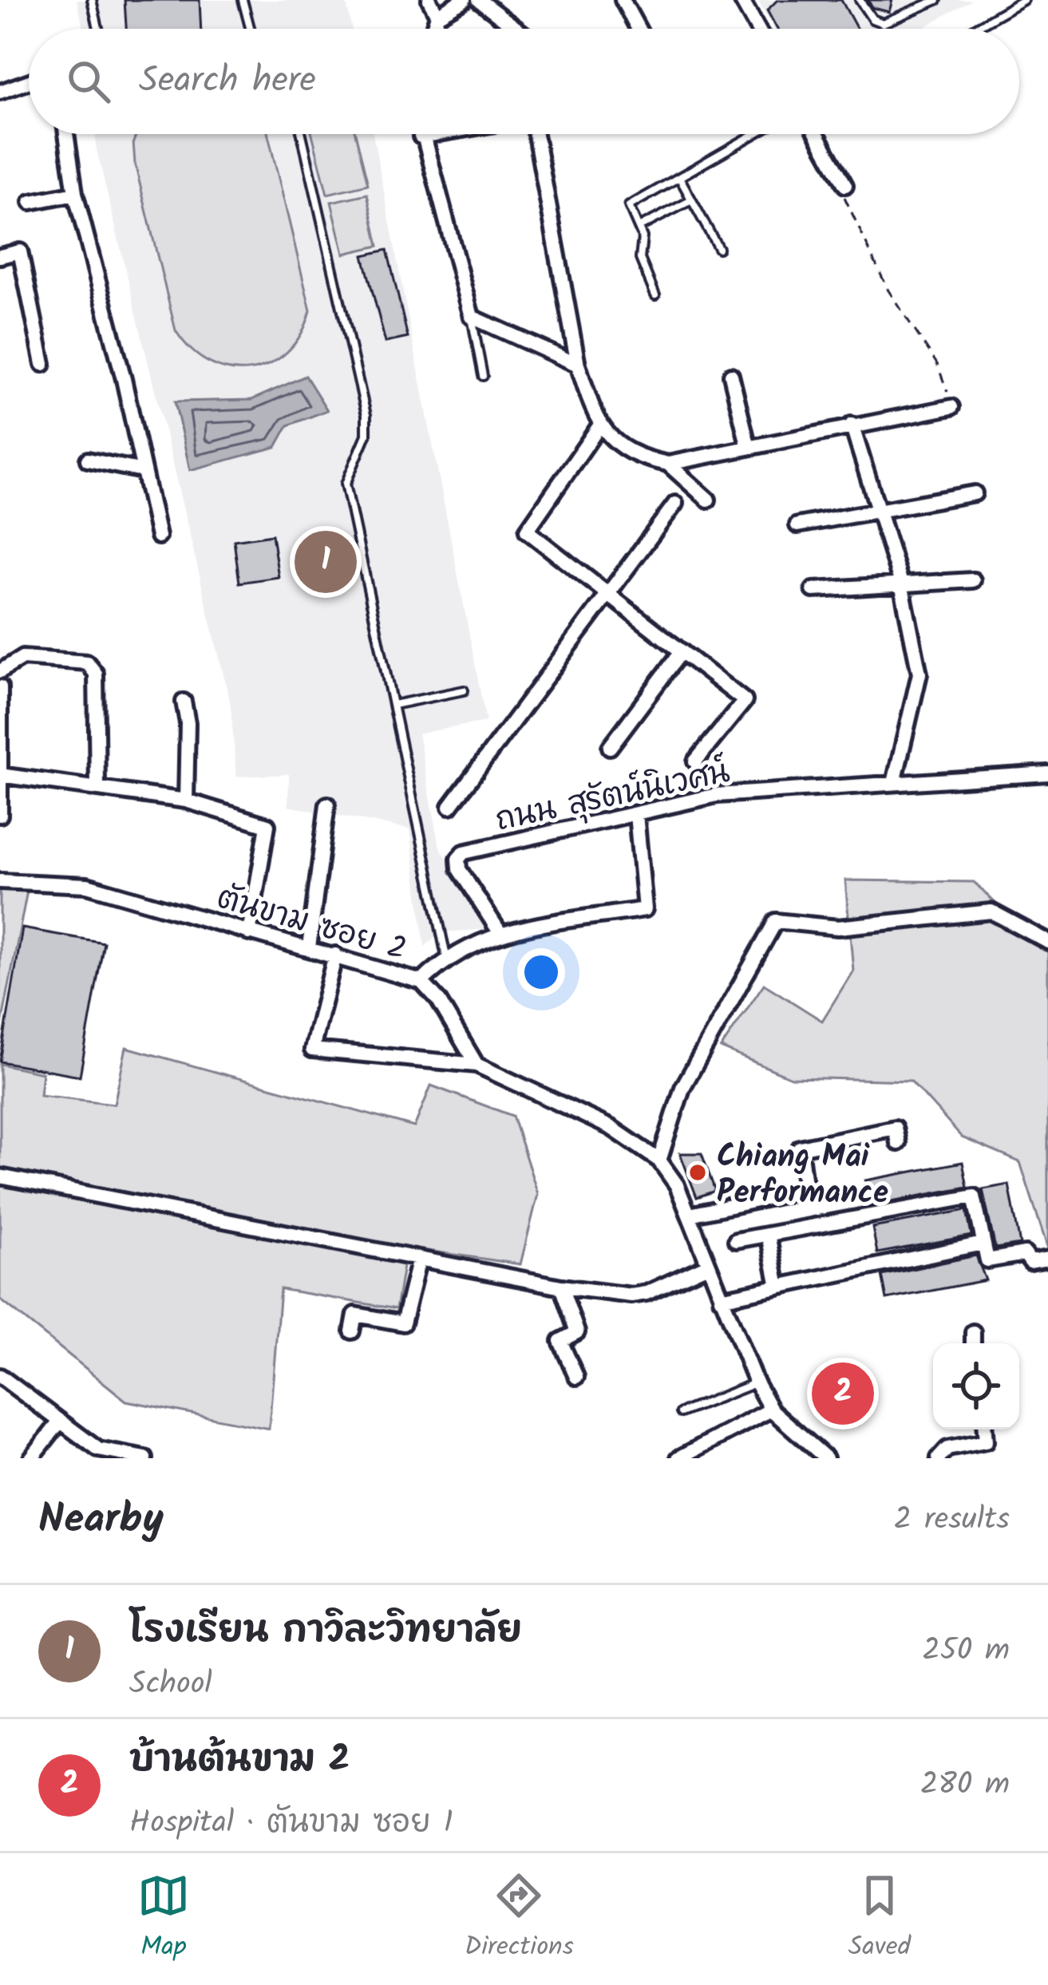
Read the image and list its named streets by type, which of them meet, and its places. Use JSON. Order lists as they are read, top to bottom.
{
  "streets": {
    "street": ["ถนน สุรัตน์นิเวศน์", "ตันขาม ซอย 2"]
  },
  "places": ["Chiang Mai Performance"],
  "page": {
    "search": "Search here",
    "pins": ["1", "2"],
    "heading": ["Nearby", "2 results"],
    "list": [
      {
        "mark": "1",
        "name": "โรงเรียน กาวิละวิทยาลัย",
        "note": "School",
        "value": "250 m"
      },
      {
        "mark": "2",
        "name": "บ้านต้นขาม 2",
        "note": "Hospital · ตันขาม ซอย 1",
        "value": "280 m"
      }
    ],
    "nav": ["Map", "Directions", "Saved"]
  }
}
